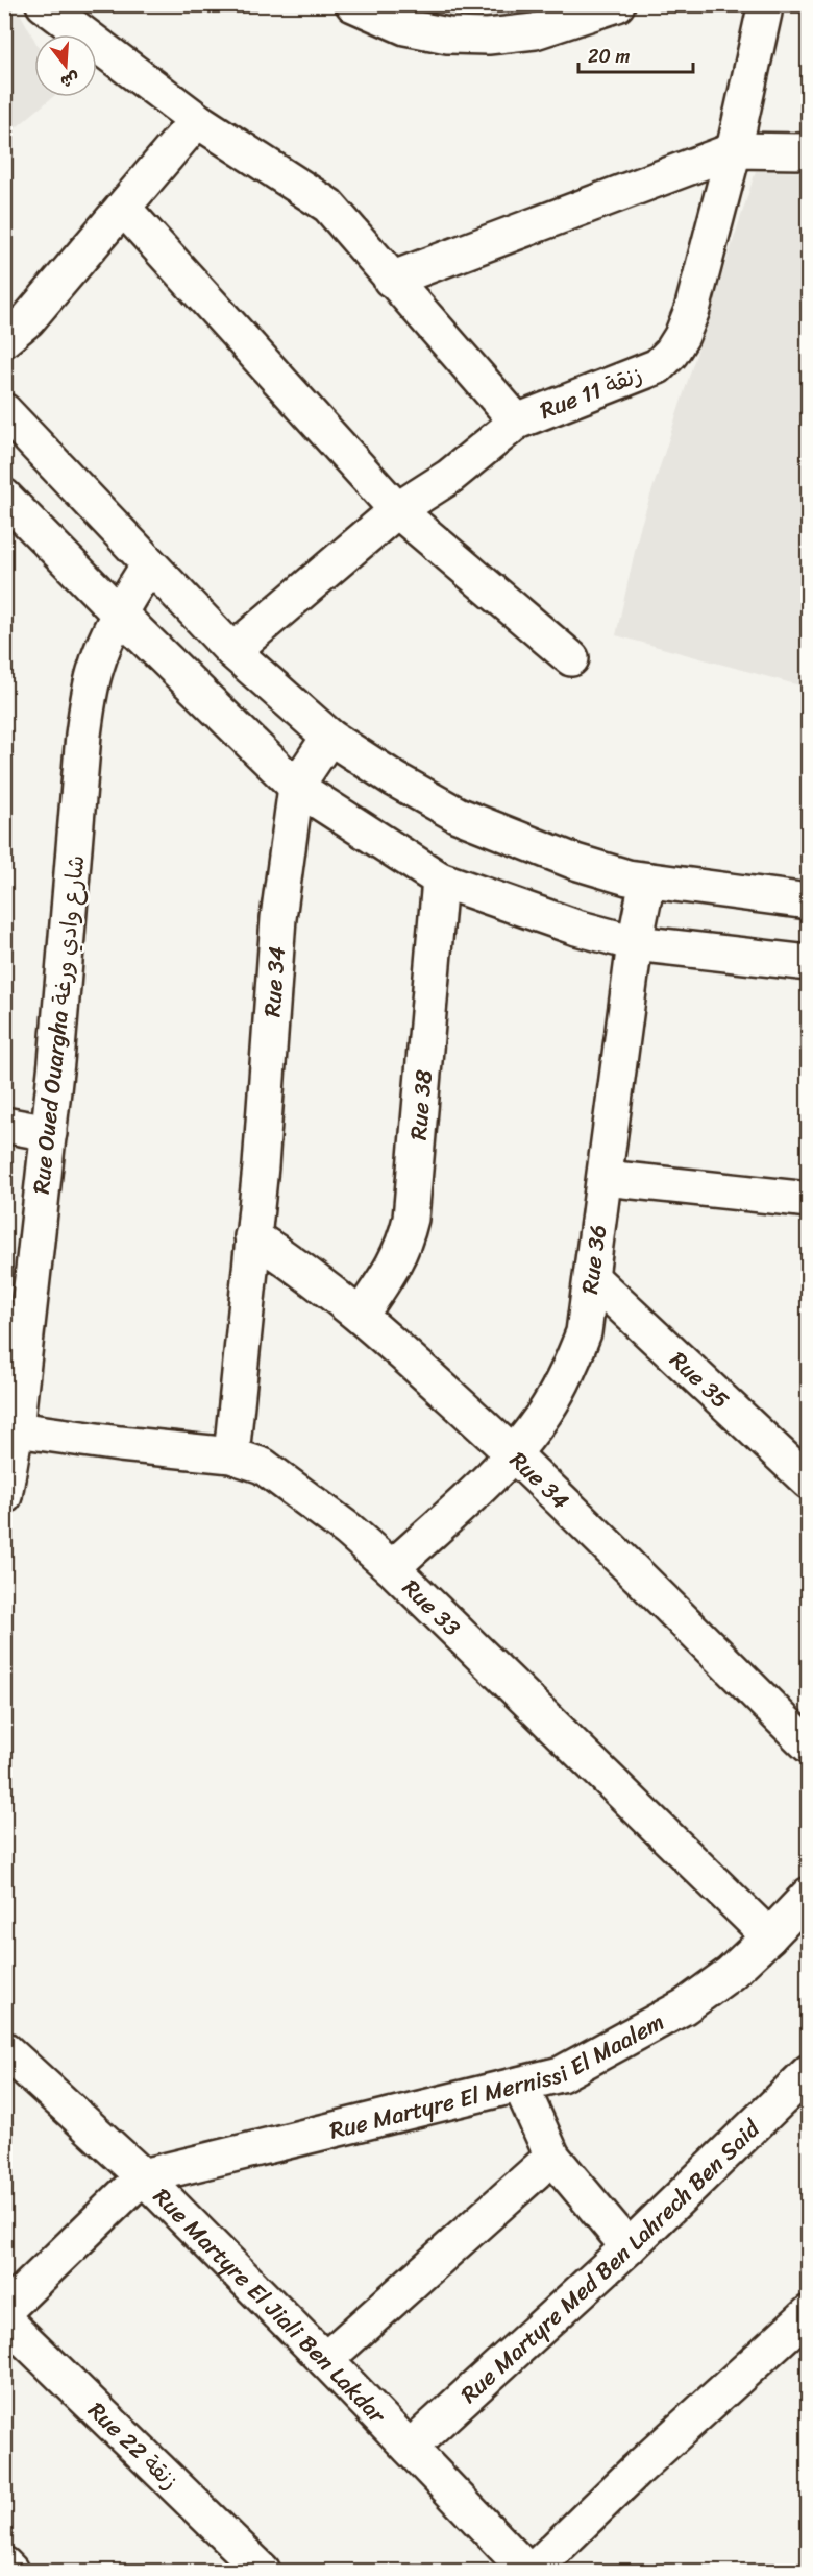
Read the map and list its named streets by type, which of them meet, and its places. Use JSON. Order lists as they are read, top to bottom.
{
  "streets": {
    "street": [
      "Rue 11 زنقة",
      "Rue 34",
      "Rue Oued Ouargha شارع وادي ورغة",
      "Rue 38",
      "Rue 36",
      "Rue 35",
      "Rue 33",
      "Rue Martyre El Mernissi El Maalem",
      "Rue Martyre Med Ben Lahrech Ben Said",
      "Rue Martyre El Jiali Ben Lakdar",
      "Rue 22 زنقة"
    ]
  },
  "crossings": [
    ["Rue 34", "Rue 38"],
    ["Rue 34", "Rue 36"],
    ["Rue 34", "Rue 33"],
    ["Rue Oued Ouargha شارع وادي ورغة", "Rue 33"],
    ["Rue 36", "Rue 35"],
    ["Rue 36", "Rue 33"],
    ["Rue 33", "Rue Martyre El Mernissi El Maalem"],
    ["Rue Martyre El Mernissi El Maalem", "Rue Martyre El Jiali Ben Lakdar"],
    ["Rue Martyre Med Ben Lahrech Ben Said", "Rue Martyre El Jiali Ben Lakdar"]
  ],
  "scale_bar": "20 m",
  "north": "bottom"
}
